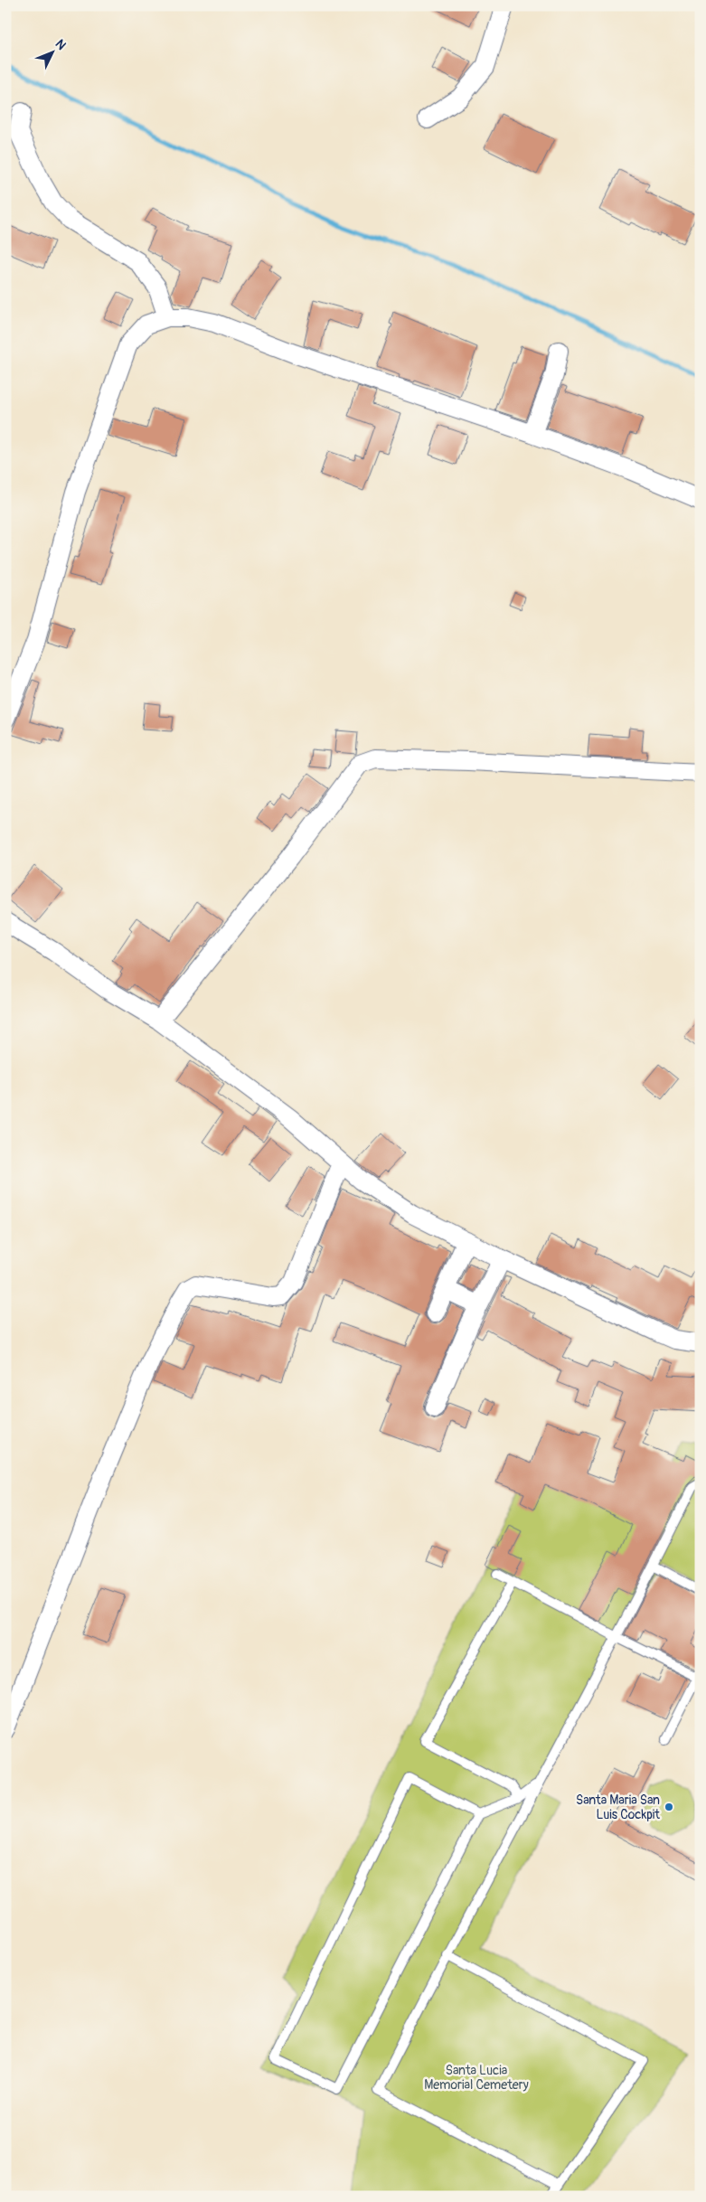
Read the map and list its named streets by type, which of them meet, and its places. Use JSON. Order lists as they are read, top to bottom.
{
  "parks": ["Santa Lucia Memorial Cemetery"],
  "places": ["Santa Maria San Luis Cockpit"],
  "north": "top right"
}
